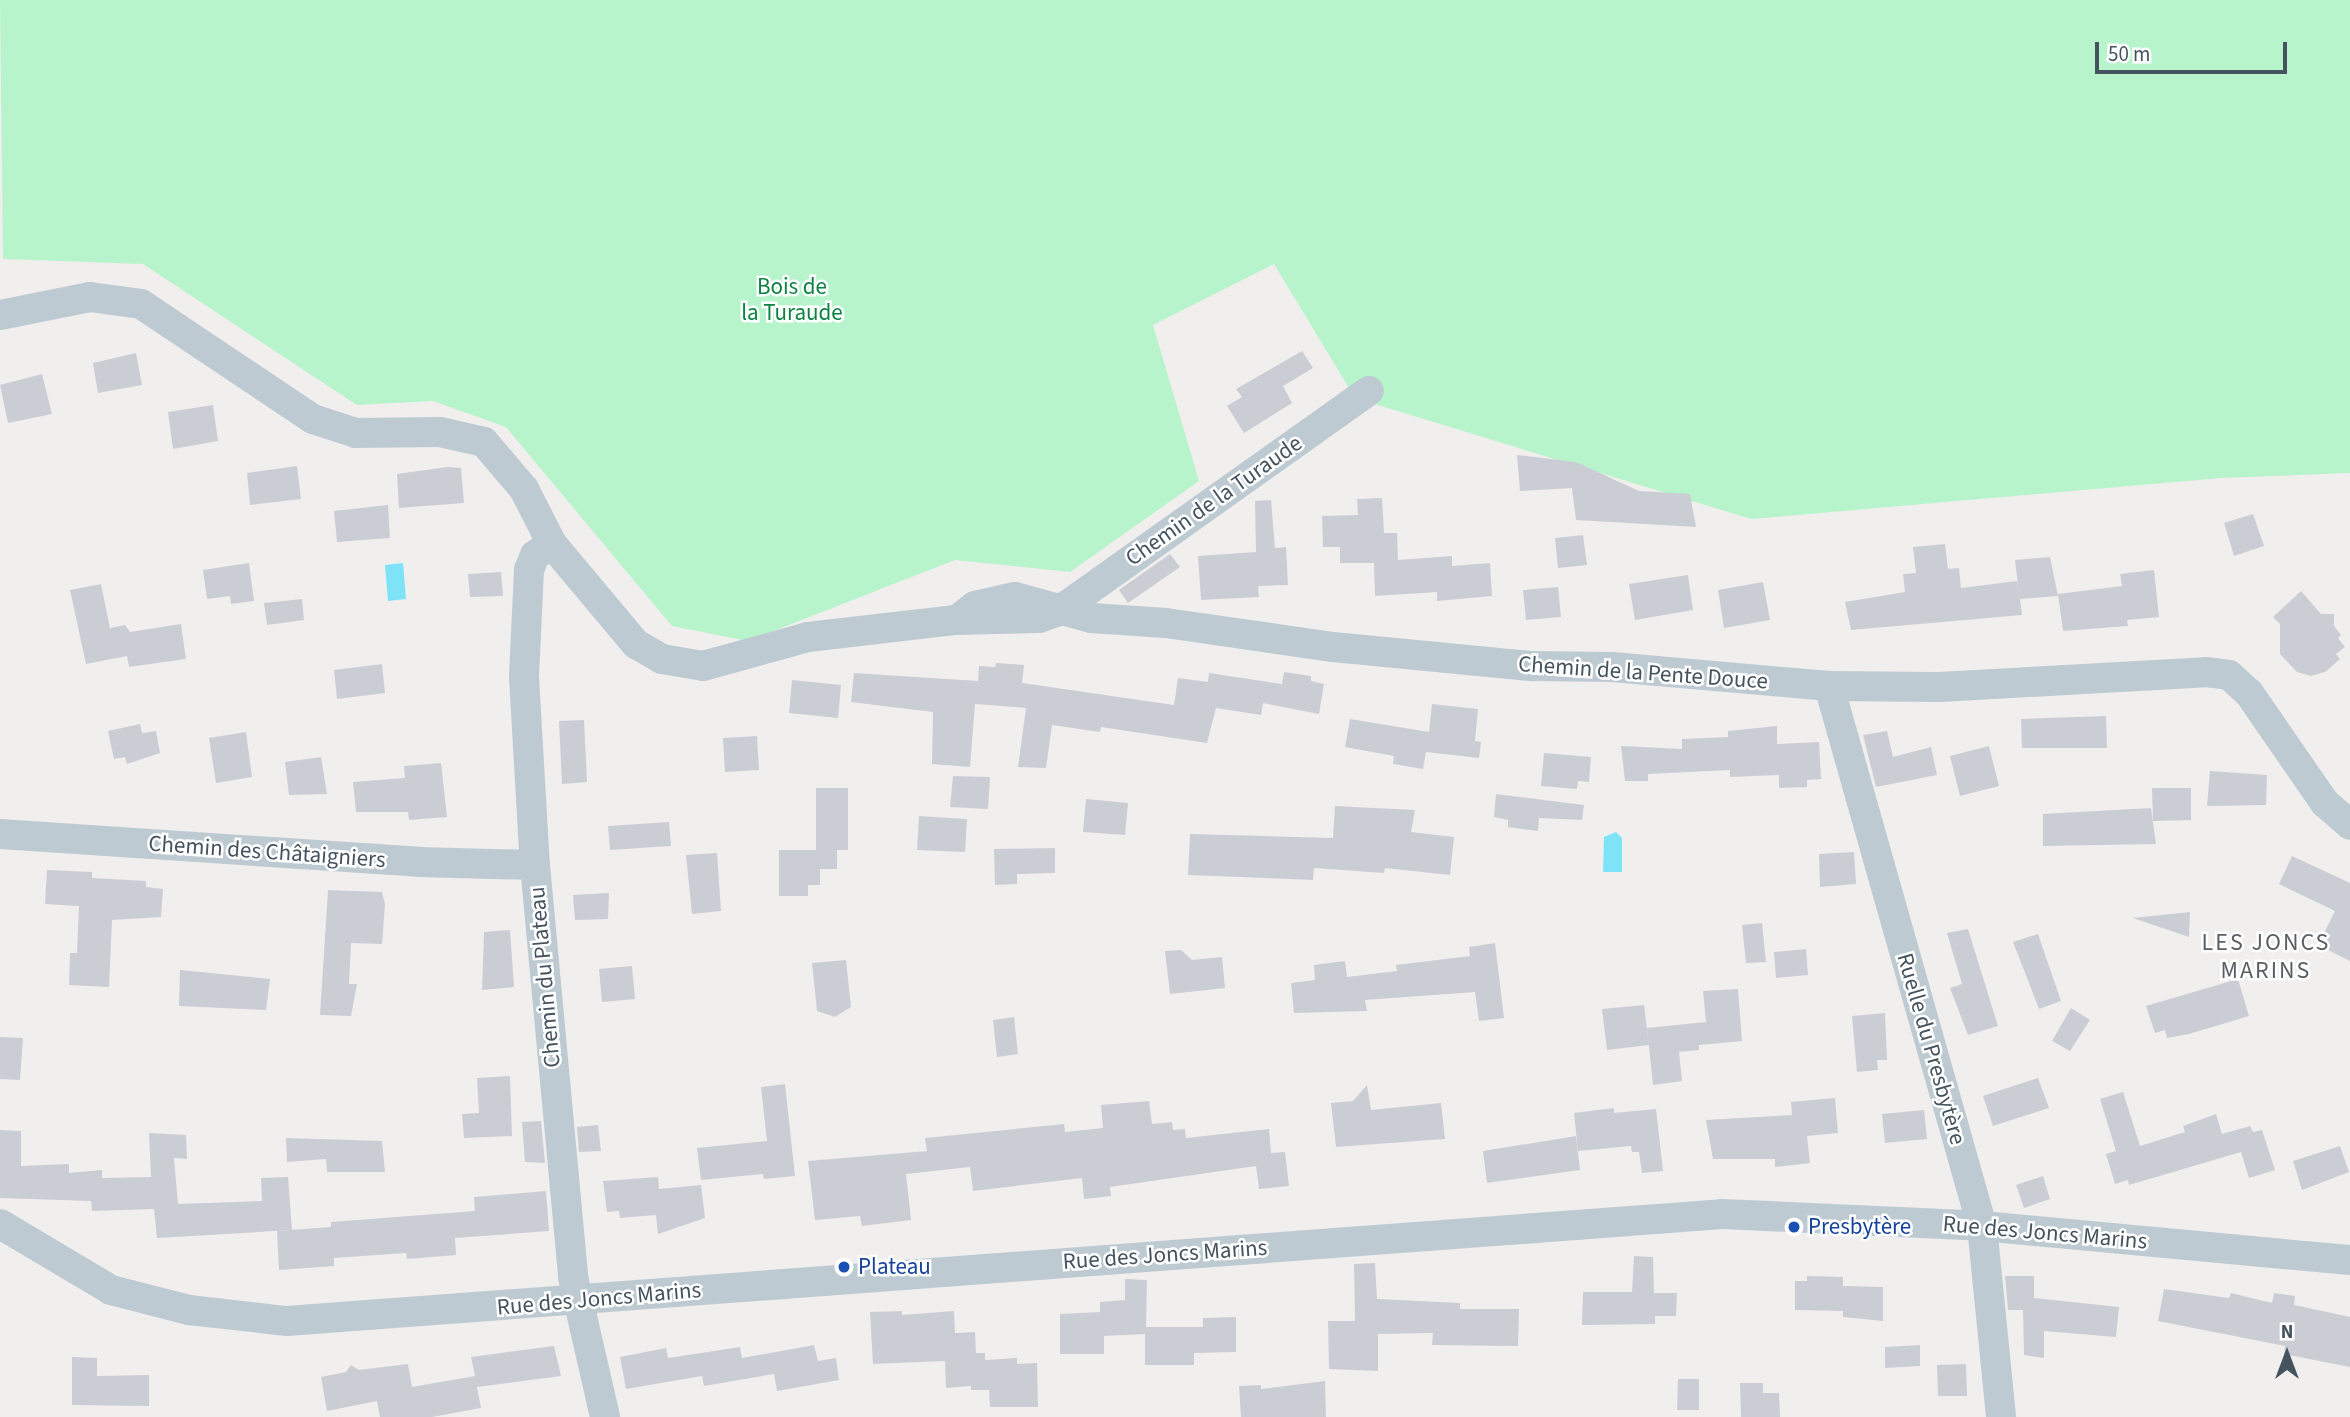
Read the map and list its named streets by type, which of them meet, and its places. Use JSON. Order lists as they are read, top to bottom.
{
  "streets": {
    "street": [
      "Chemin de la Turaude",
      "Chemin de la Pente Douce",
      "Chemin des Châtaigniers",
      "Chemin du Plateau",
      "Ruelle du Presbytère",
      "Rue des Joncs Marins"
    ]
  },
  "crossings": [
    ["Chemin de la Turaude", "Chemin de la Pente Douce"],
    ["Chemin de la Turaude", "Chemin du Plateau"],
    ["Chemin de la Pente Douce", "Ruelle du Presbytère"],
    ["Chemin des Châtaigniers", "Chemin du Plateau"],
    ["Chemin du Plateau", "Rue des Joncs Marins"],
    ["Ruelle du Presbytère", "Rue des Joncs Marins"]
  ],
  "districts": ["LES JONCS MARINS"],
  "parks": ["Bois de la Turaude"],
  "places": ["Presbytère", "Plateau"],
  "scale_bar": "50 m",
  "north": "top"
}
